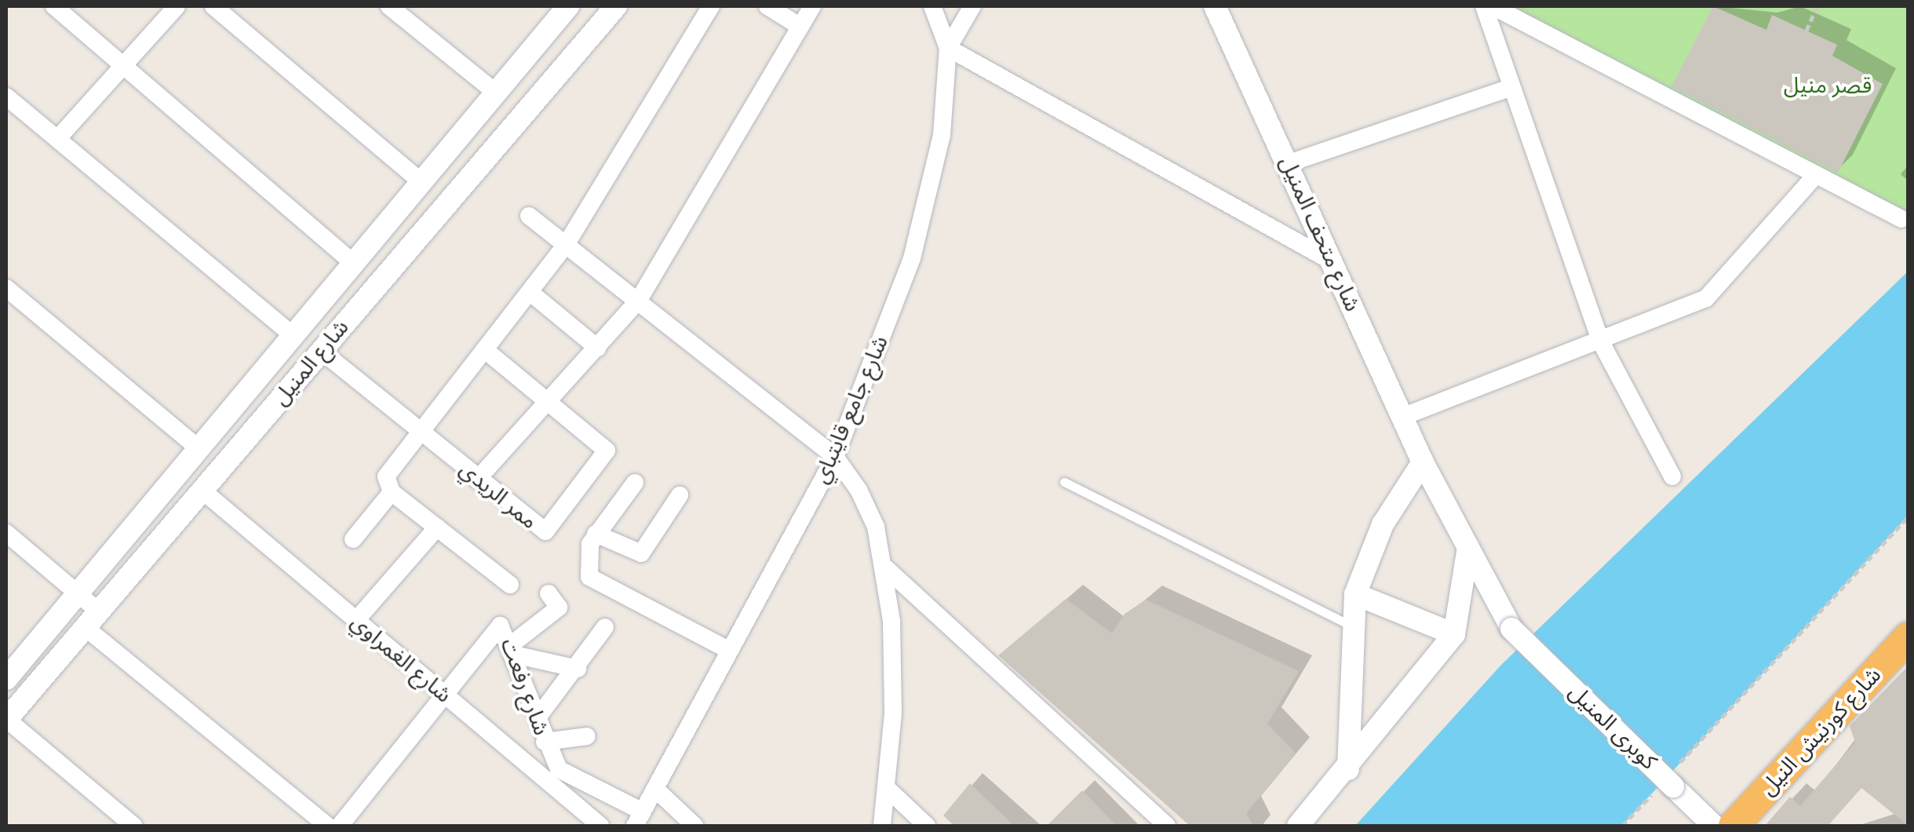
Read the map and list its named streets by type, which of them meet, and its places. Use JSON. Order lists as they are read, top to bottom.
{
  "streets": {
    "highway": ["شارع كورنيش النيل"],
    "street": [
      "شارع متحف المنيل",
      "شارع المنيل",
      "شارع جامع قايتباي",
      "ممر الريدي",
      "شارع الغمراوي",
      "شارع رفعت",
      "كوبرى المنيل"
    ]
  },
  "crossings": [
    ["شارع متحف المنيل", "كوبرى المنيل"],
    ["شارع المنيل", "ممر الريدي"],
    ["شارع المنيل", "شارع الغمراوي"],
    ["شارع جامع قايتباي", "شارع رفعت"],
    ["شارع الغمراوي", "شارع رفعت"]
  ],
  "parks": ["قصر منيل"]
}
